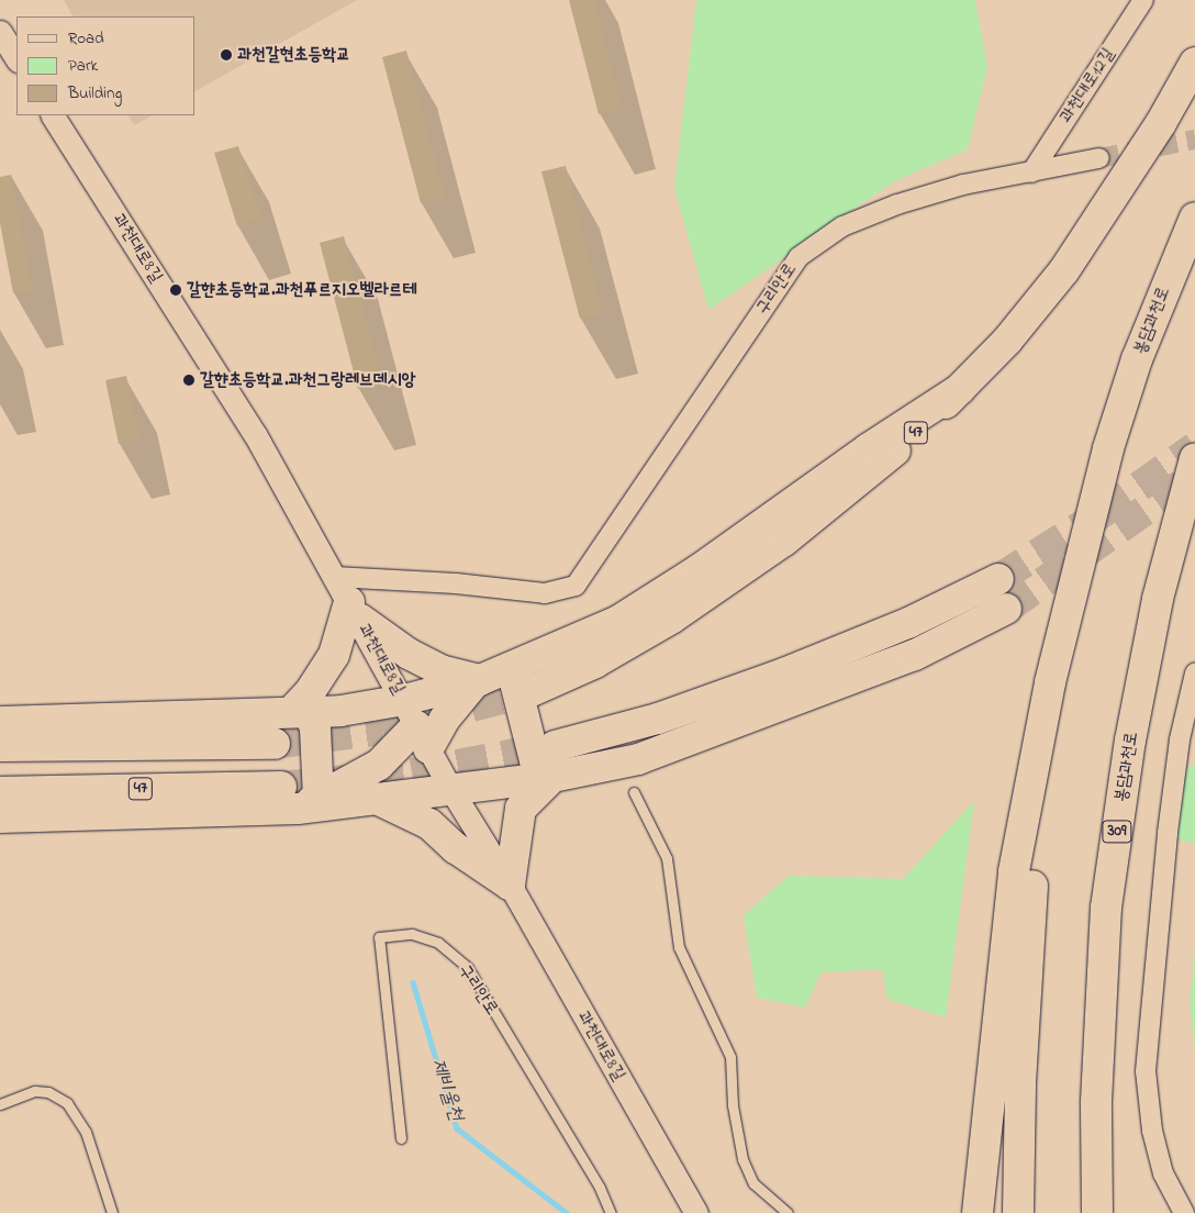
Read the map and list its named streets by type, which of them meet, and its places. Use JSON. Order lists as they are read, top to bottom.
{
  "streets": {
    "highway": ["봉담과천로", "47", "309"],
    "street": ["과천대로12길", "과천대로8길", "구리안로"]
  },
  "crossings": [
    ["과천대로12길", "구리안로"],
    ["과천대로8길", "구리안로"]
  ],
  "water": ["제비울천"],
  "places": ["과천갈현초등학교", "갈햔초등학교.과천푸르지오벨라르테", "갈햔초등학교.과천그랑레브데시앙"],
  "legend": ["Road", "Park", "Building"]
}
